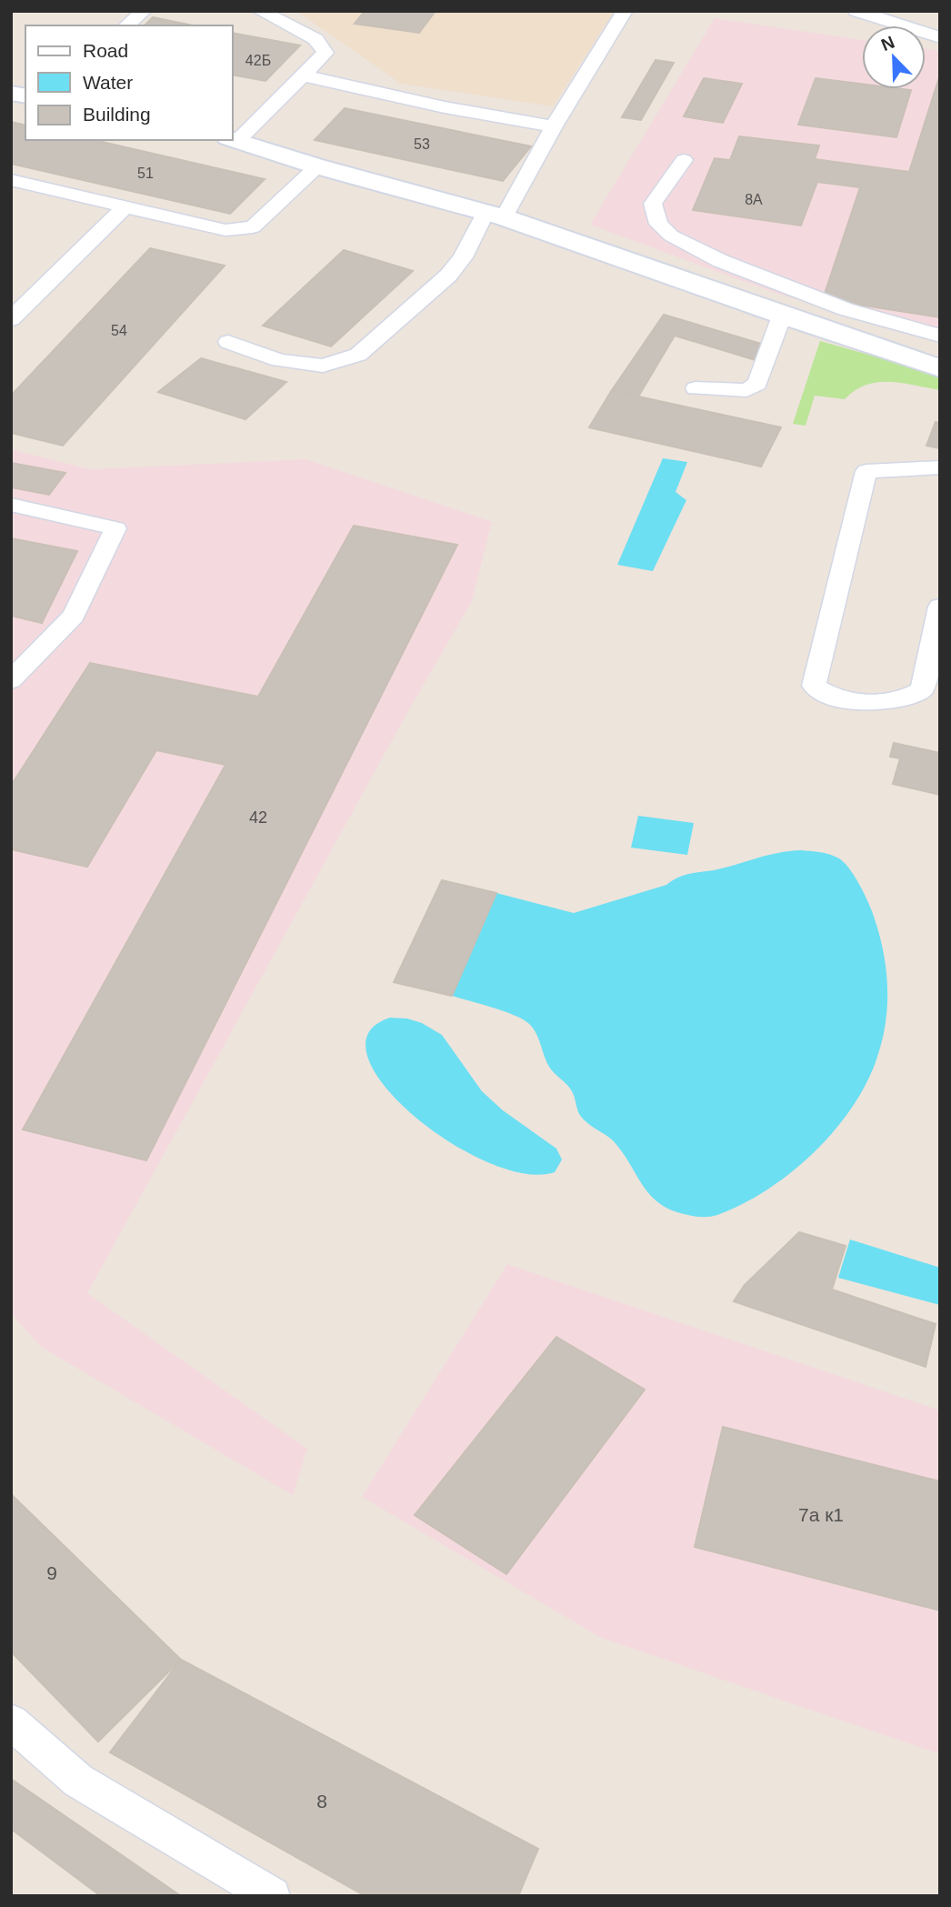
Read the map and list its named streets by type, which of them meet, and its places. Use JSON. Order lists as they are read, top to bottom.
{
  "house_numbers": [
    "42Б",
    "53",
    "51",
    "8A",
    "54",
    "42",
    "7a к1",
    "9",
    "8"
  ],
  "legend": ["Road", "Water", "Building"],
  "north": "top left"
}
